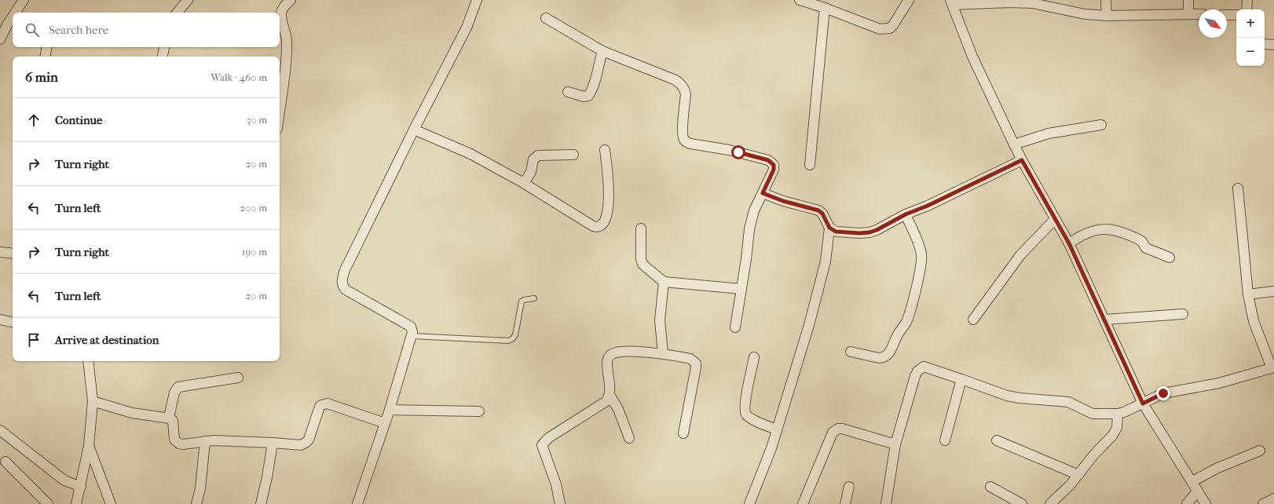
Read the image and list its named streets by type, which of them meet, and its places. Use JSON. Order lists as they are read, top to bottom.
{
  "north": "bottom right",
  "page": {
    "map_buttons": ["+", "−"],
    "search": "Search here",
    "heading": ["6 min", "Walk · 460 m"],
    "list": [
      ["Continue", "30 m"],
      ["Turn right", "20 m"],
      ["Turn left", "200 m"],
      ["Turn right", "190 m"],
      ["Turn left", "20 m"],
      "Arrive at destination"
    ]
  }
}
